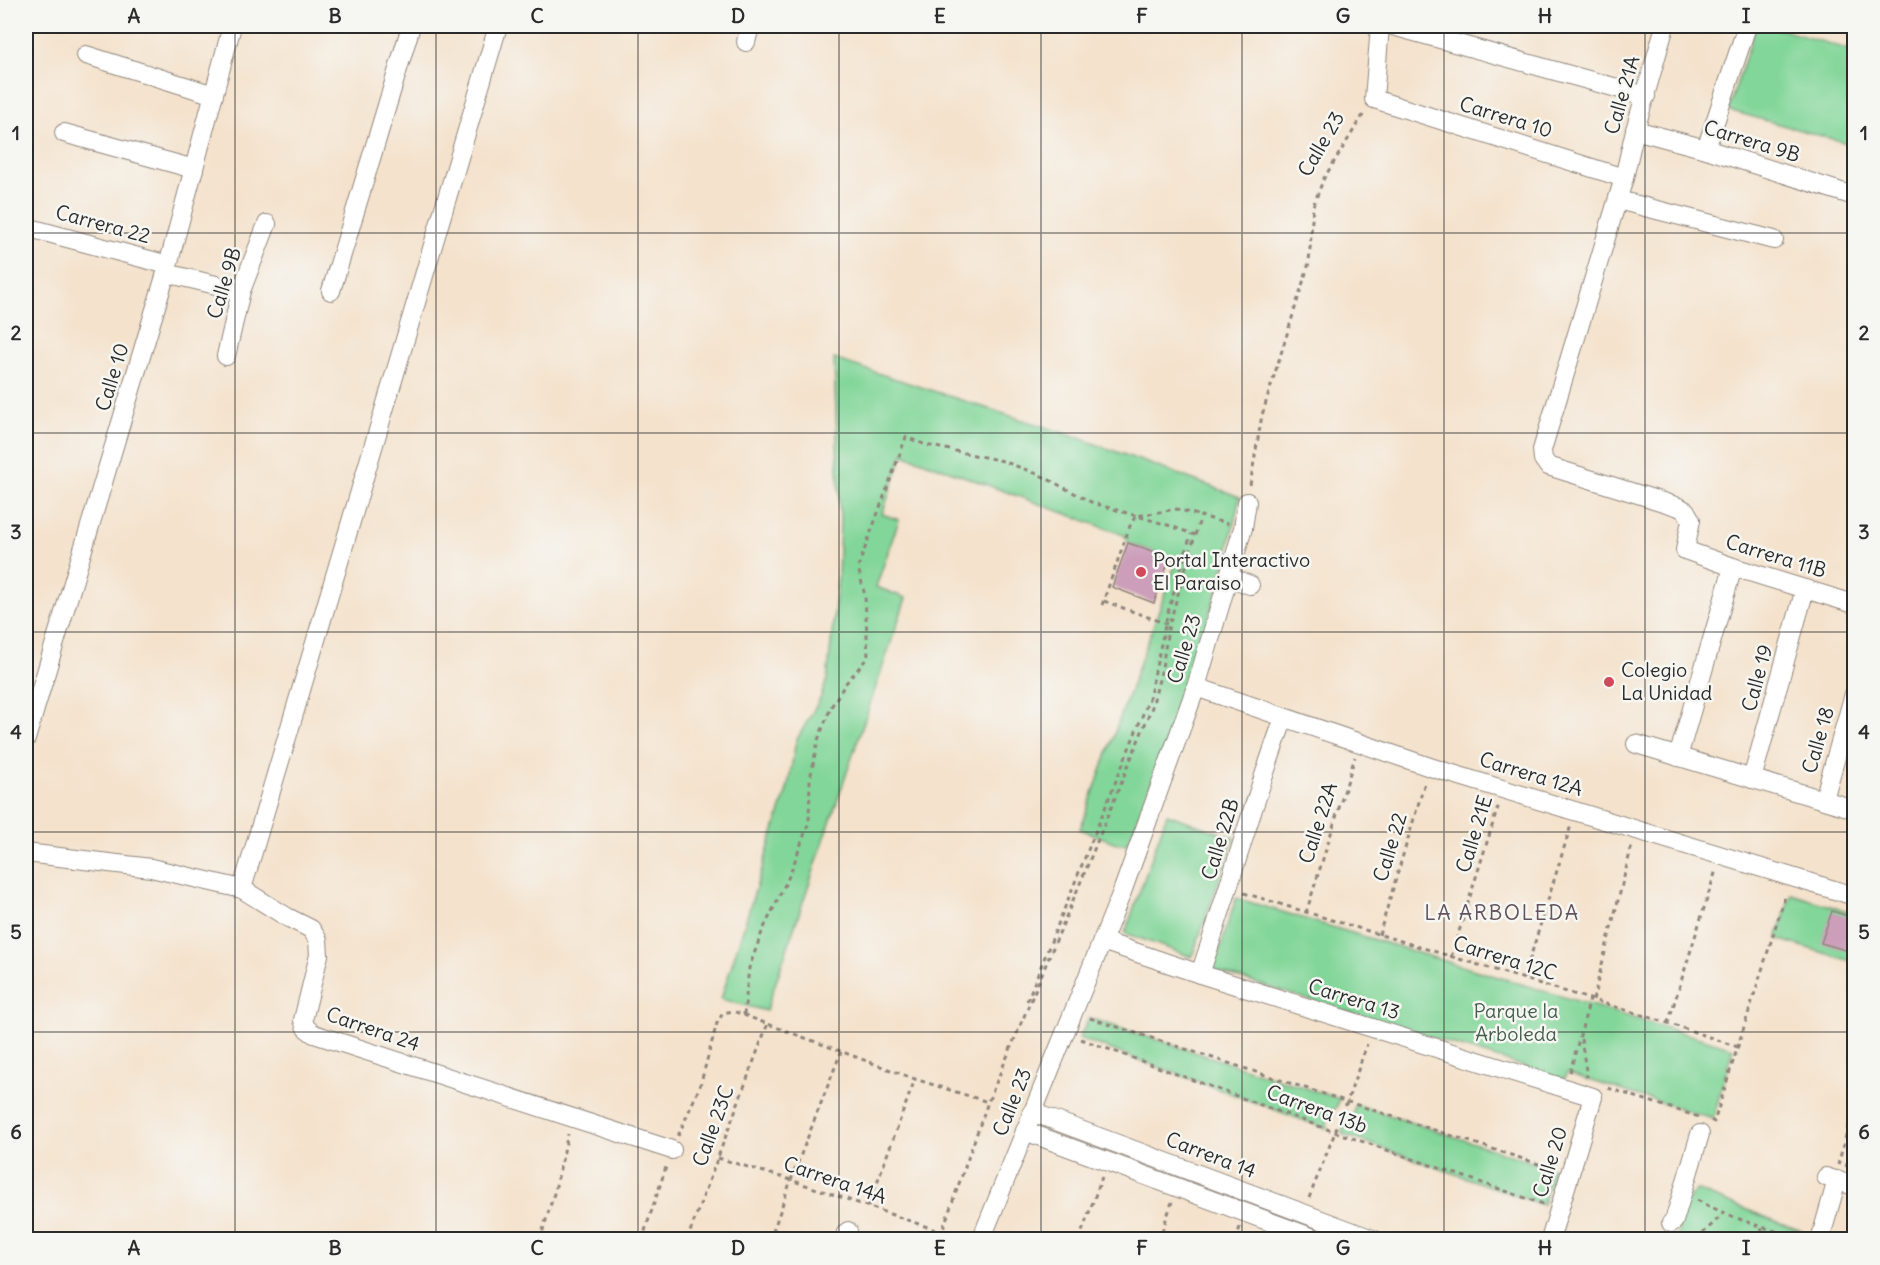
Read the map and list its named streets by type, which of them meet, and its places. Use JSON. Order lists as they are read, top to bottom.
{
  "streets": {
    "street": [
      "Calle 21A",
      "Carrera 10",
      "Carrera 9B",
      "Calle 23",
      "Carrera 22",
      "Calle 9B",
      "Calle 10",
      "Carrera 11B",
      "Calle 19",
      "Calle 18",
      "Carrera 12A",
      "Calle 22B",
      "Carrera 13",
      "Carrera 24",
      "Carrera 14",
      "Calle 20"
    ],
    "path": [
      "Calle 22A",
      "Calle 21E",
      "Calle 22",
      "Carrera 12C",
      "Carrera 13b",
      "Calle 23C",
      "Carrera 14A"
    ]
  },
  "crossings": [
    ["Calle 21A", "Carrera 10"],
    ["Calle 21A", "Carrera 9B"],
    ["Calle 21A", "Carrera 11B"],
    ["Carrera 10", "Calle 23"],
    ["Calle 23", "Carrera 12A"],
    ["Calle 23", "Carrera 13"],
    ["Calle 23", "Carrera 13b"],
    ["Calle 23", "Carrera 14"],
    ["Calle 23", "Carrera 14A"],
    ["Carrera 22", "Calle 9B"],
    ["Carrera 22", "Calle 10"],
    ["Carrera 11B", "Calle 19"],
    ["Carrera 12A", "Calle 22A"],
    ["Carrera 12A", "Calle 21E"],
    ["Carrera 12A", "Calle 22B"],
    ["Carrera 12A", "Calle 22"],
    ["Calle 22A", "Carrera 12C"],
    ["Calle 21E", "Carrera 12C"],
    ["Calle 22B", "Carrera 12C"],
    ["Calle 22B", "Carrera 13"],
    ["Calle 22", "Carrera 12C"],
    ["Carrera 13", "Calle 20"],
    ["Carrera 13b", "Calle 20"],
    ["Calle 23C", "Carrera 14A"]
  ],
  "districts": ["LA ARBOLEDA"],
  "parks": ["Parque la Arboleda"],
  "places": ["Portal Interactivo El Paraiso", "Colegio La Unidad"],
  "grid": {
    "columns": [
      "A",
      "B",
      "C",
      "D",
      "E",
      "F",
      "G",
      "H",
      "I"
    ],
    "rows": [
      "1",
      "2",
      "3",
      "4",
      "5",
      "6"
    ]
  }
}
